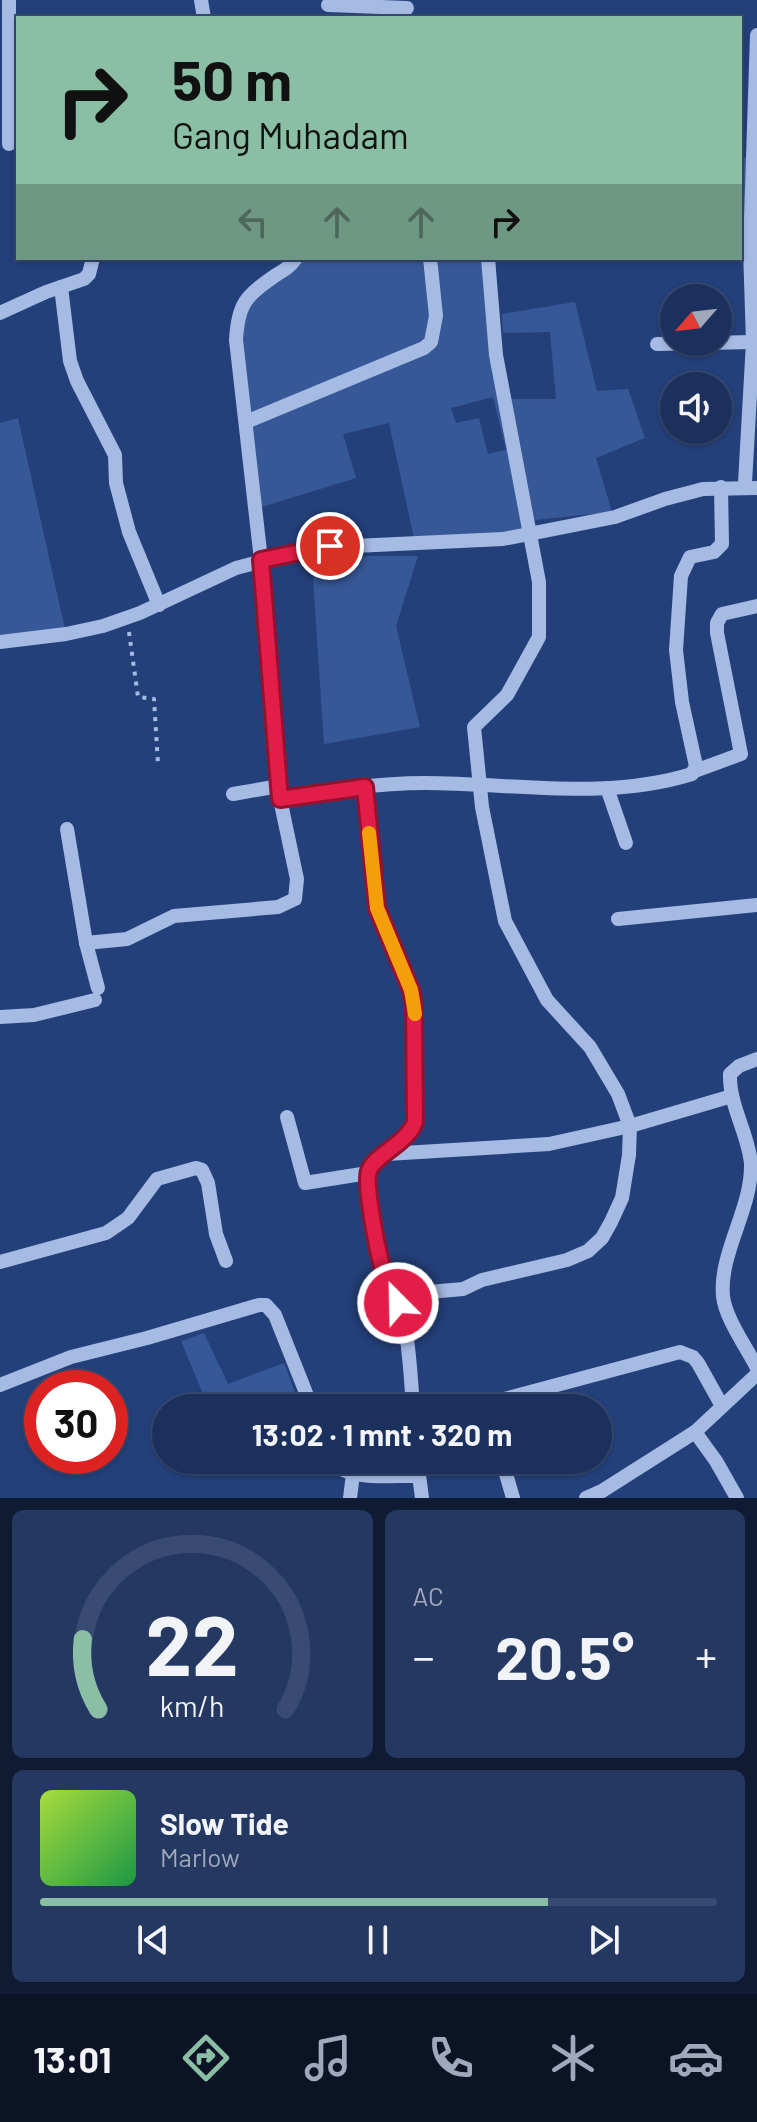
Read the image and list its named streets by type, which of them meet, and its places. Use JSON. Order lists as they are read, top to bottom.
{
  "north": "bottom left",
  "page": {
    "turn": ["50 m", "Gang Muhadam"],
    "limit": "30",
    "trip": "13:02 · 1 mnt · 320 m",
    "tile": "AC",
    "heat": ["−", "20.5°", "+"],
    "song": ["Slow Tide", "Marlow"],
    "tabs": "13:01",
    "gauge": ["22", "km/h"]
  }
}
